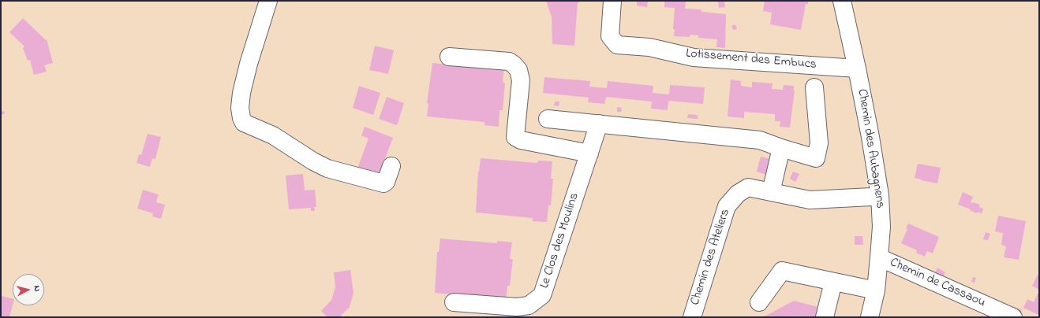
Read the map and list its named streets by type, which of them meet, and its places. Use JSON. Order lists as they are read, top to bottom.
{
  "streets": {
    "street": [
      "Lotissement des Embucs",
      "Chemin des Aubagnens",
      "Le Clos des Moulins",
      "Chemin des Ateliers",
      "Chemin de Cassaou"
    ]
  },
  "crossings": [
    ["Lotissement des Embucs", "Chemin des Aubagnens"],
    ["Chemin des Aubagnens", "Chemin des Ateliers"],
    ["Chemin des Aubagnens", "Chemin de Cassaou"]
  ],
  "north": "right"
}
